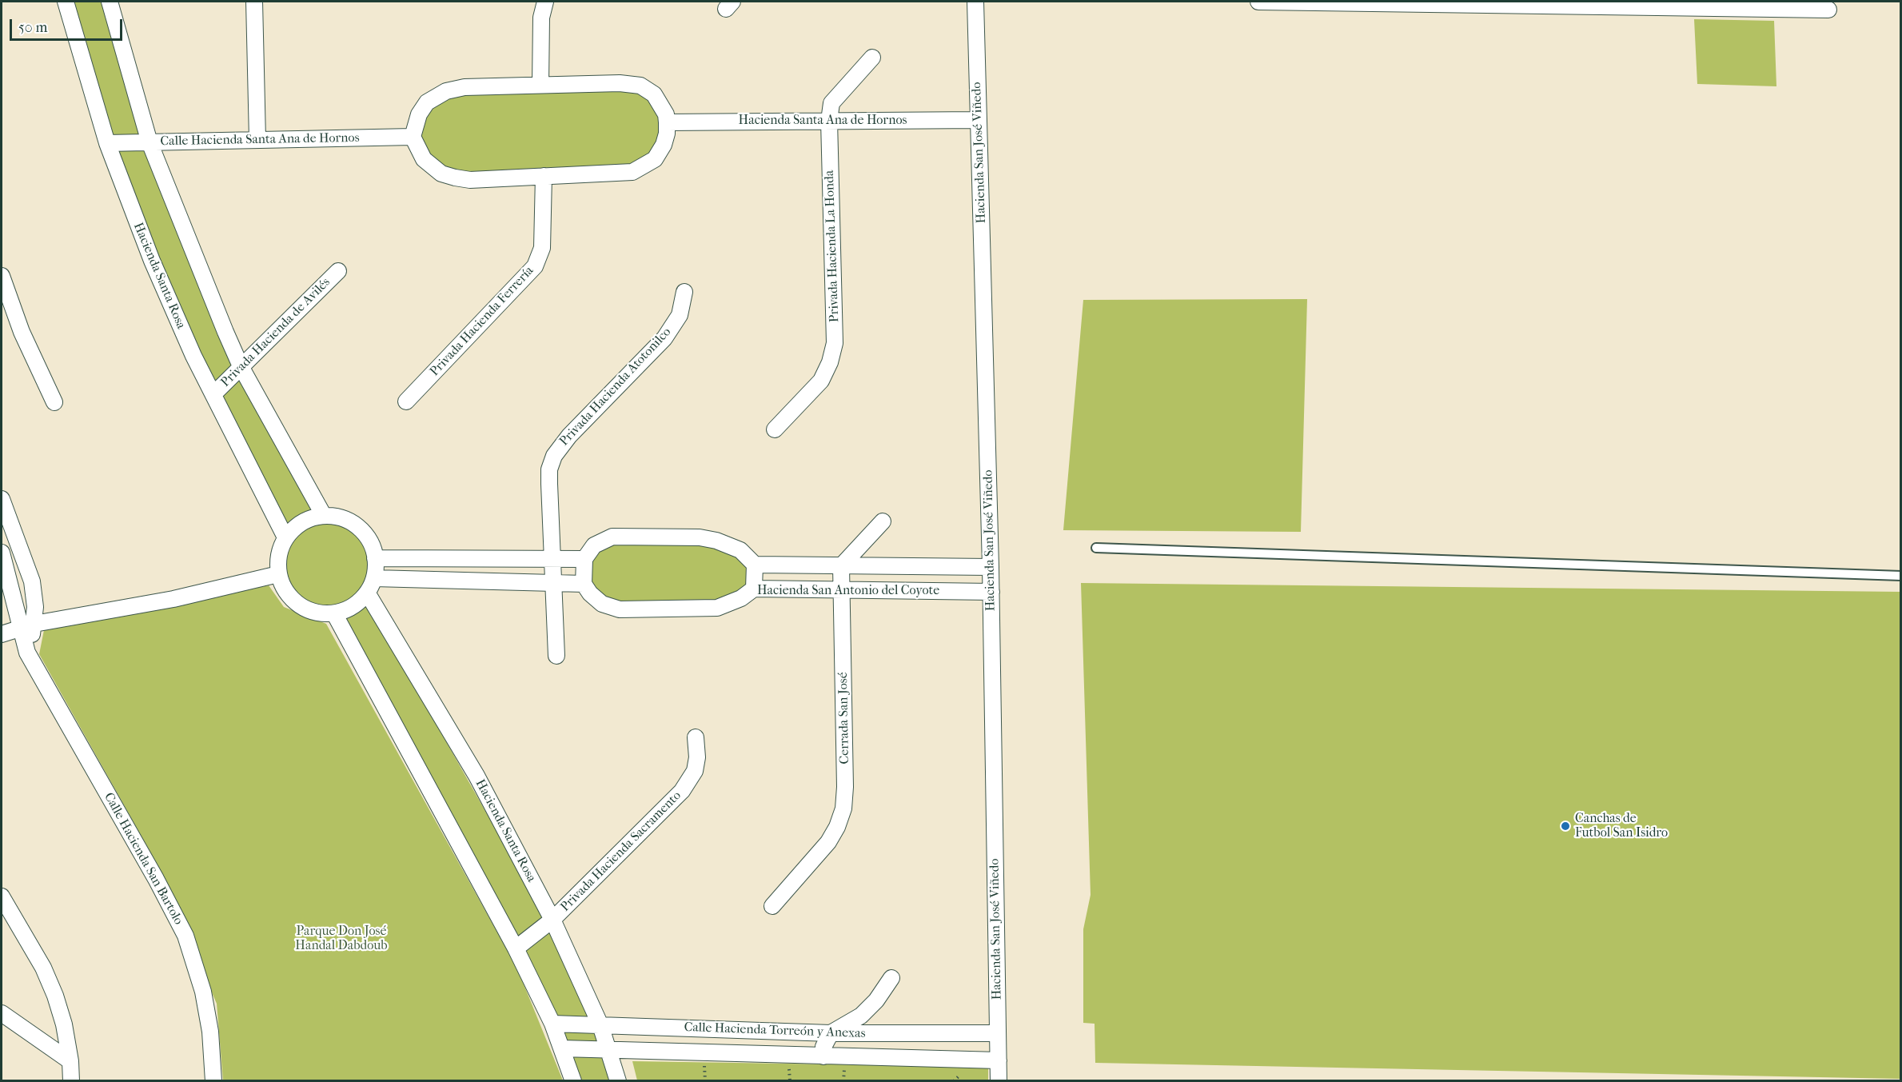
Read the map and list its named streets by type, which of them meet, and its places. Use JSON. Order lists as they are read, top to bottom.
{
  "streets": {
    "street": [
      "Hacienda Santa Ana de Hornos",
      "Calle Hacienda Santa Ana de Hornos",
      "Hacienda San José Viñedo",
      "Privada Hacienda La Honda",
      "Hacienda Santa Rosa",
      "Privada Hacienda Ferrería",
      "Privada Hacienda de Avilés",
      "Privada Hacienda Atotonilco",
      "Hacienda San Antonio del Coyote",
      "Cerrada San José",
      "Privada Hacienda Sacramento",
      "Calle Hacienda San Bartolo",
      "Calle Hacienda Torreón y Anexas"
    ]
  },
  "crossings": [
    ["Hacienda Santa Ana de Hornos", "Hacienda San José Viñedo"],
    ["Hacienda Santa Ana de Hornos", "Privada Hacienda La Honda"],
    ["Calle Hacienda Santa Ana de Hornos", "Hacienda Santa Rosa"],
    ["Hacienda San José Viñedo", "Hacienda San Antonio del Coyote"],
    ["Hacienda San José Viñedo", "Calle Hacienda Torreón y Anexas"],
    ["Hacienda Santa Rosa", "Privada Hacienda de Avilés"],
    ["Hacienda Santa Rosa", "Privada Hacienda Sacramento"],
    ["Hacienda Santa Rosa", "Calle Hacienda Torreón y Anexas"],
    ["Hacienda San Antonio del Coyote", "Cerrada San José"]
  ],
  "parks": ["Parque Don José Handal Dabdoub"],
  "places": ["Canchas de Futbol San Isidro"],
  "scale_bar": "50 m"
}
